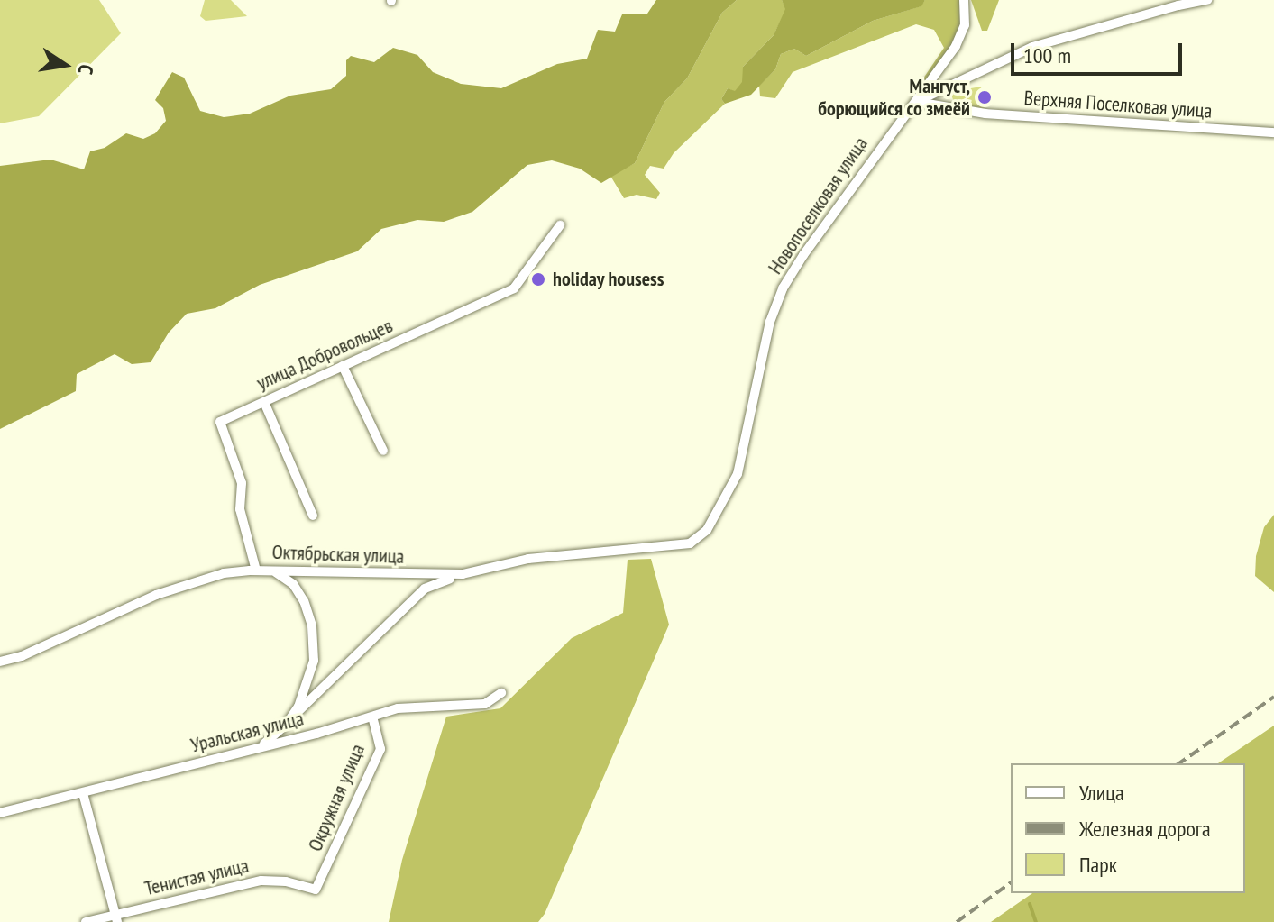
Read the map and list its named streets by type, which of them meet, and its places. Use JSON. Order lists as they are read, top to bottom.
{
  "streets": {
    "street": [
      "Верхняя Поселковая улица",
      "Новопоселковая улица",
      "улица Добровольцев",
      "Октябрьская улица",
      "Уральская улица",
      "Окружная улица",
      "Тенистая улица"
    ]
  },
  "crossings": [
    ["Верхняя Поселковая улица", "Новопоселковая улица"],
    ["Новопоселковая улица", "Октябрьская улица"],
    ["улица Добровольцев", "Октябрьская улица"],
    ["Уральская улица", "Окружная улица"],
    ["Окружная улица", "Тенистая улица"]
  ],
  "places": ["Мангуст, борющийся со змеёй", "holiday housess"],
  "legend": ["Улица", "Железная дорога", "Парк"],
  "scale_bar": "100 m",
  "north": "right"
}
